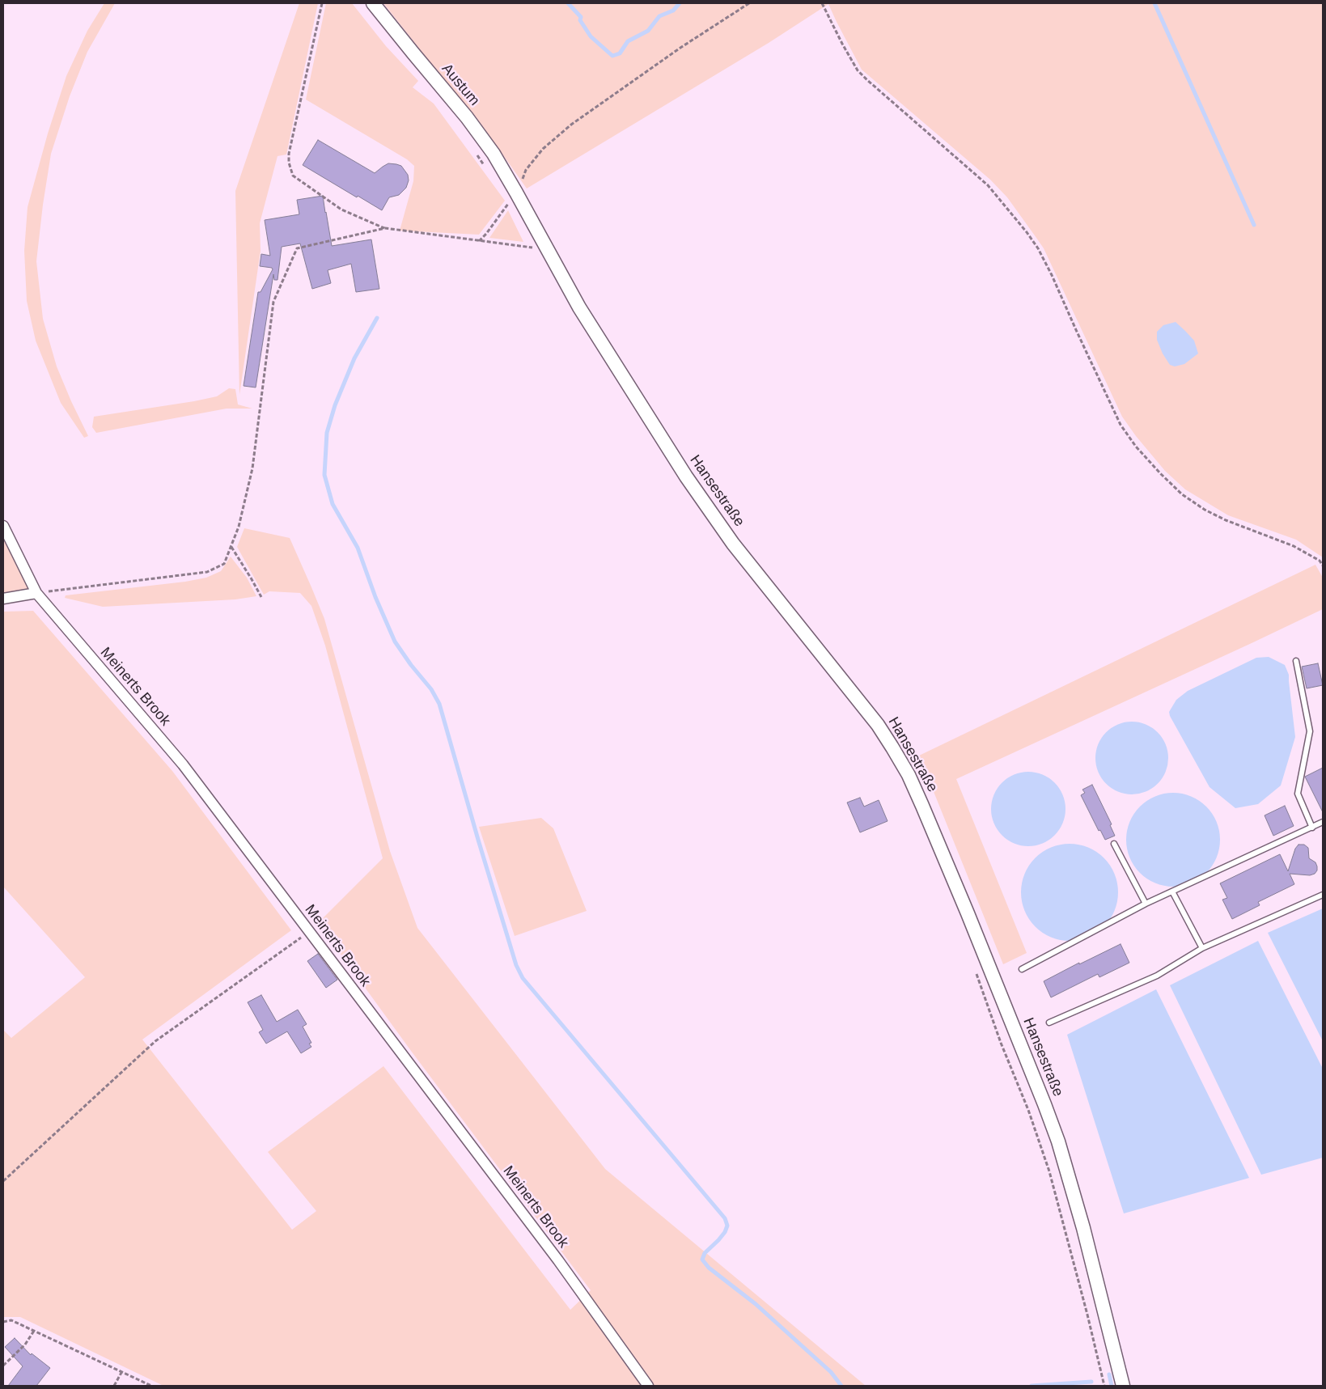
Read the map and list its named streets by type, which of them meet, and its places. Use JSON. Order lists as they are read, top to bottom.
{
  "streets": {
    "street": ["Austum", "Hansestraße", "Meinerts Brook"]
  },
  "crossings": [
    ["Austum", "Hansestraße"]
  ]
}
